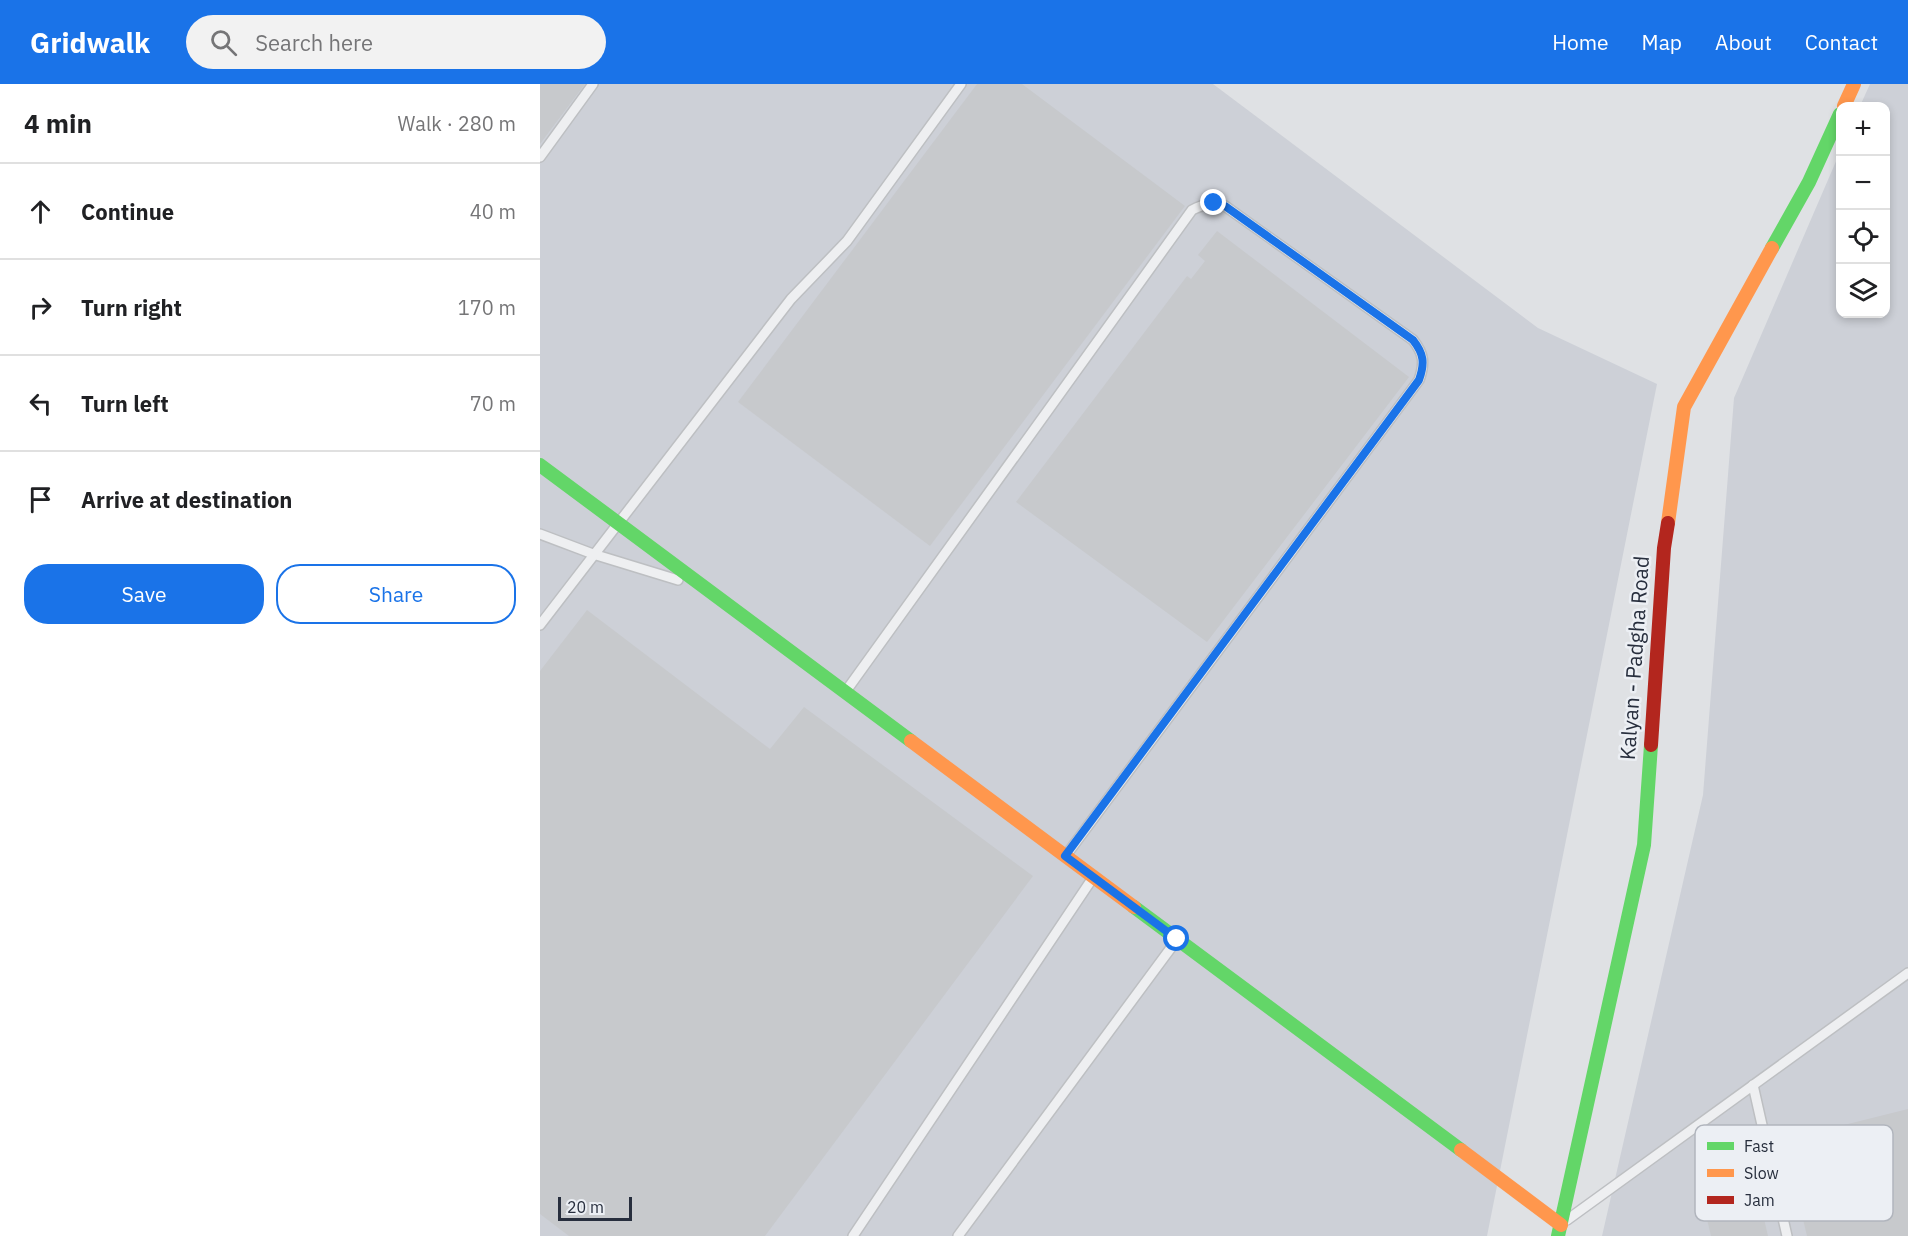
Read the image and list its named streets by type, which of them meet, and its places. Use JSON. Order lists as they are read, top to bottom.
{
  "streets": {
    "street": ["Kalyan - Padgha Road"]
  },
  "legend": ["Fast", "Slow", "Jam"],
  "scale_bar": "20 m",
  "page": {
    "header": "Gridwalk",
    "search": "Search here",
    "nav": [
      "Home",
      "Map",
      "About",
      "Contact"
    ],
    "heading": ["4 min", "Walk · 280 m"],
    "map_buttons": ["+", "−"],
    "list": [
      ["Continue", "40 m"],
      ["Turn right", "170 m"],
      ["Turn left", "70 m"],
      "Arrive at destination"
    ],
    "buttons": ["Save", "Share"],
    "scale": "20 m"
  }
}
